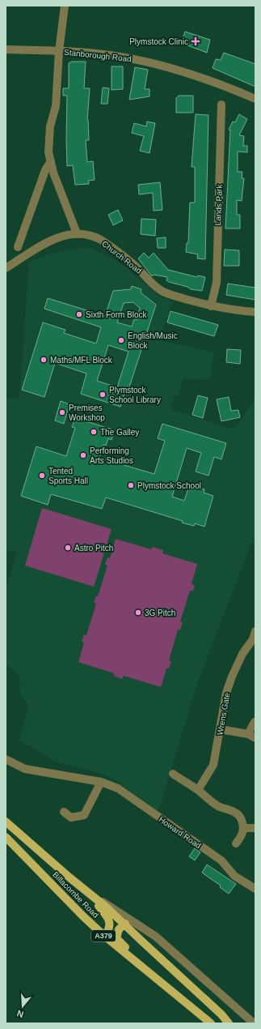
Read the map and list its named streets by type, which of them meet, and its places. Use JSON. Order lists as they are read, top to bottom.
{
  "streets": {
    "main road": ["Billacombe Road", "A379"],
    "street": [
      "Stanborough Road",
      "Lands Park",
      "Church Road",
      "Wrens Gate",
      "Howard Road"
    ]
  },
  "crossings": [
    ["Lands Park", "Church Road"],
    ["Billacombe Road", "A379"]
  ],
  "places": {
    "health": ["Plymstock Clinic"],
    "other": [
      "Sixth Form Block",
      "English/Music Block",
      "Maths/MFL Block",
      "Plymstock School Library",
      "Premises Workshop",
      "The Galley",
      "Performing Arts Studios",
      "Tented Sports Hall",
      "Plymstock School",
      "Astro Pitch",
      "3G Pitch"
    ]
  },
  "north": "bottom"
}
